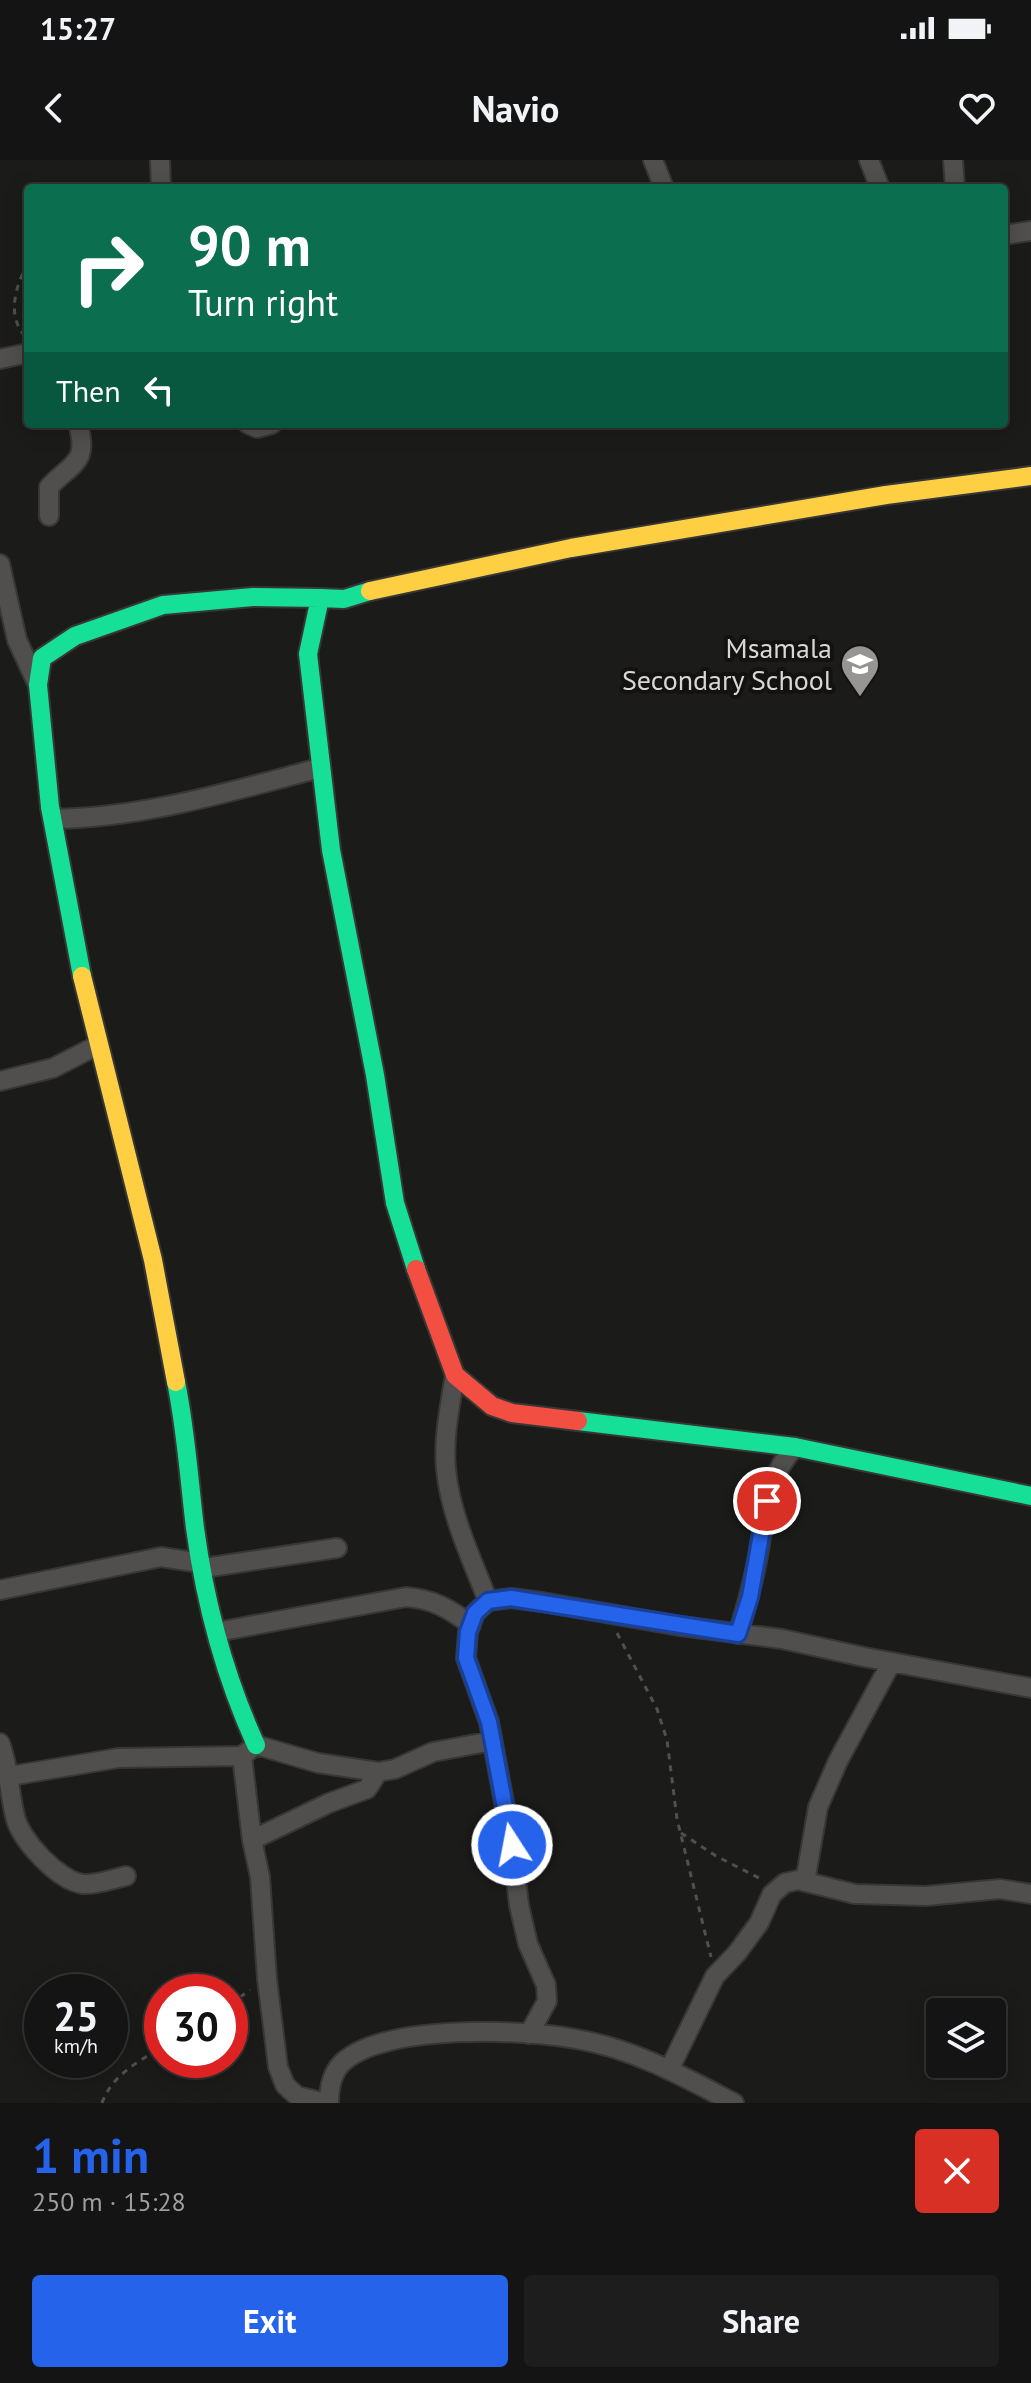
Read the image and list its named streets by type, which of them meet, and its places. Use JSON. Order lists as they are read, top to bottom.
{
  "places": {
    "school or university": ["Msamala Secondary School"]
  },
  "page": {
    "status": "15:27",
    "header": "Navio",
    "turn": ["90 m", "Turn right"],
    "then": "Then",
    "speed": "25 km/h",
    "limit": "30",
    "heading": ["1 min", "250 m · 15:28"],
    "buttons": ["Exit", "Share"]
  }
}
